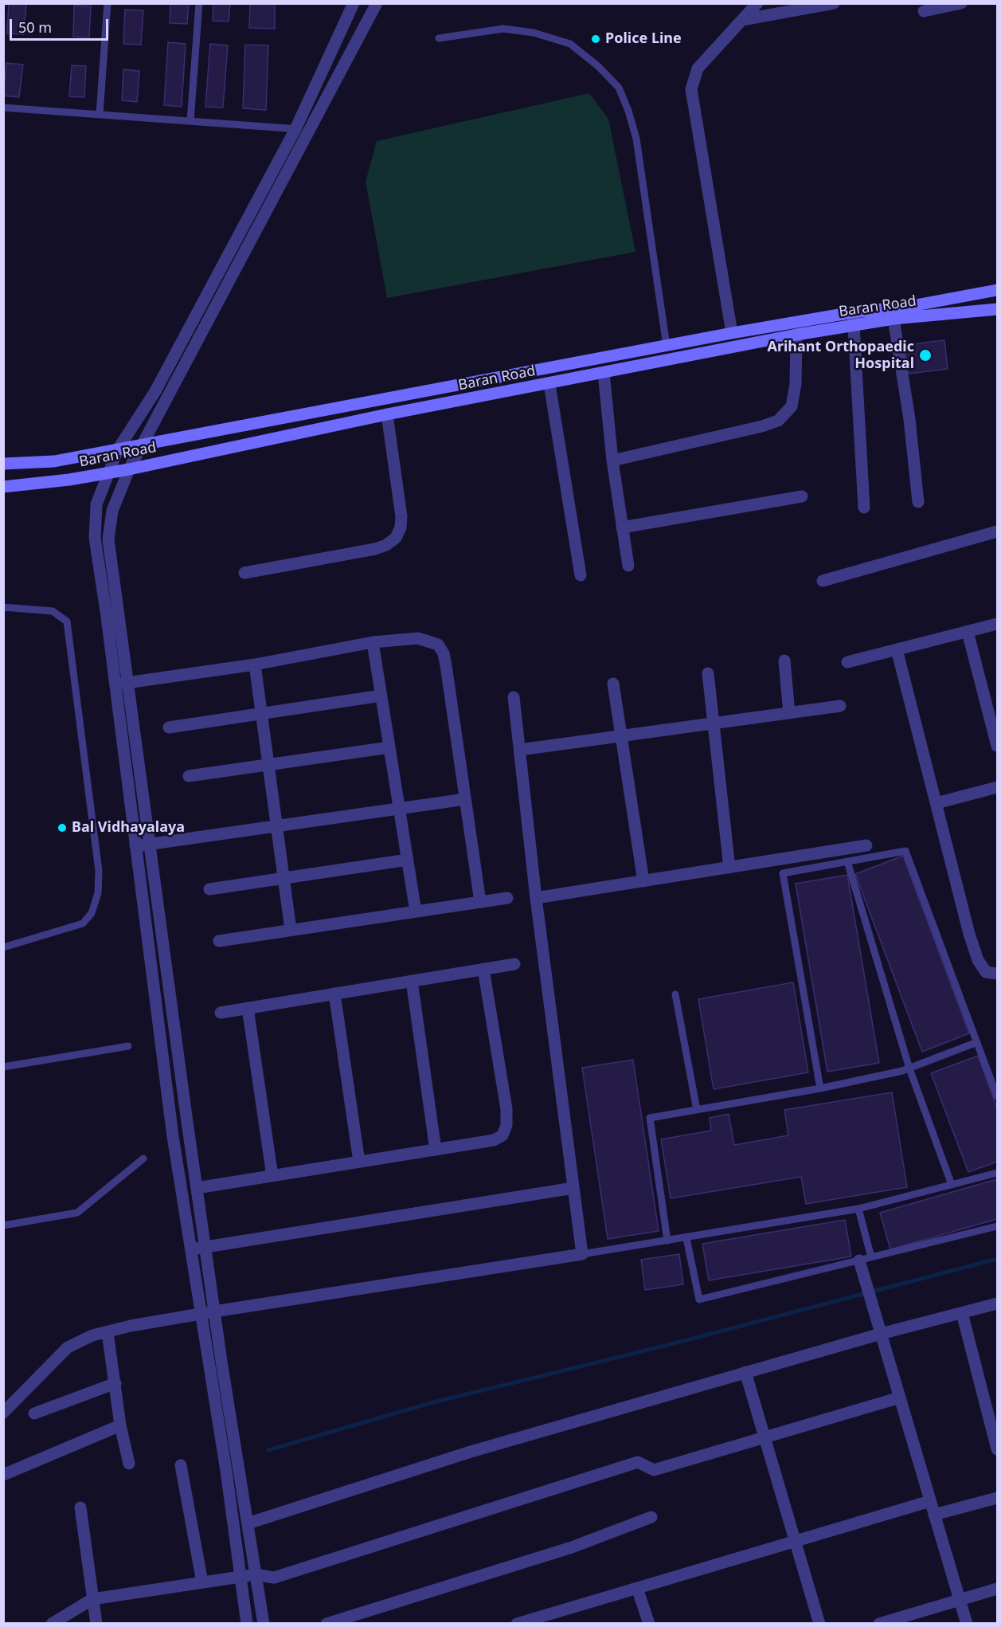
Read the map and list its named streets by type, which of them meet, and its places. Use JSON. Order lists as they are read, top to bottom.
{
  "streets": {
    "main road": ["Baran Road"]
  },
  "places": ["Police Line", "Arihant Orthopaedic Hospital", "Bal Vidhayalaya"],
  "scale_bar": "50 m"
}
